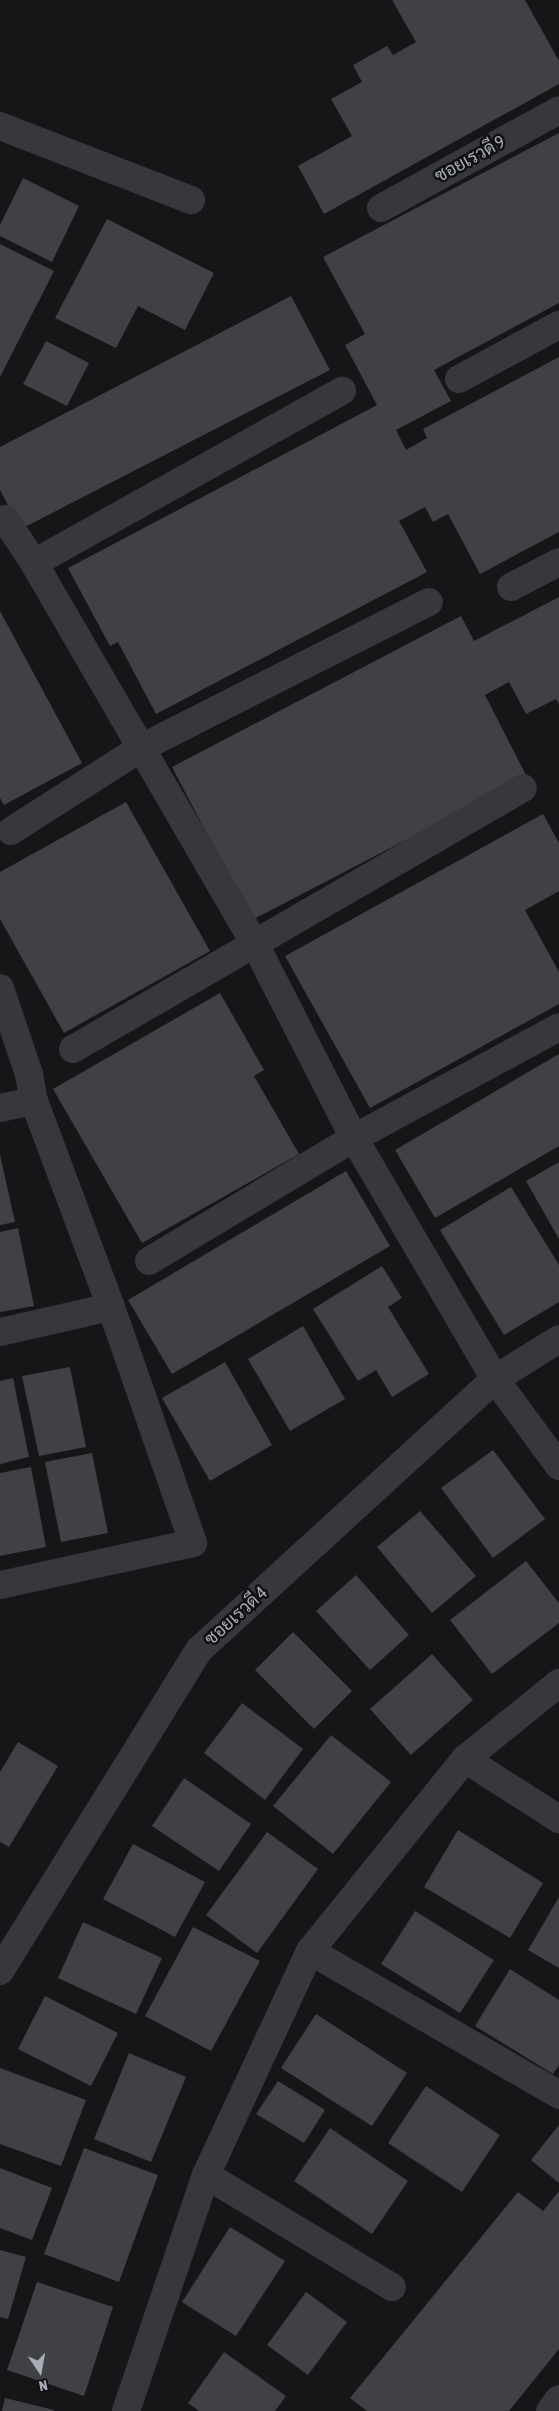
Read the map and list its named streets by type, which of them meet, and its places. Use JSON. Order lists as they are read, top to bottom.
{
  "streets": {
    "street": ["ซอยเรวดี 9", "ซอยเรวดี 4"]
  },
  "north": "bottom"
}
